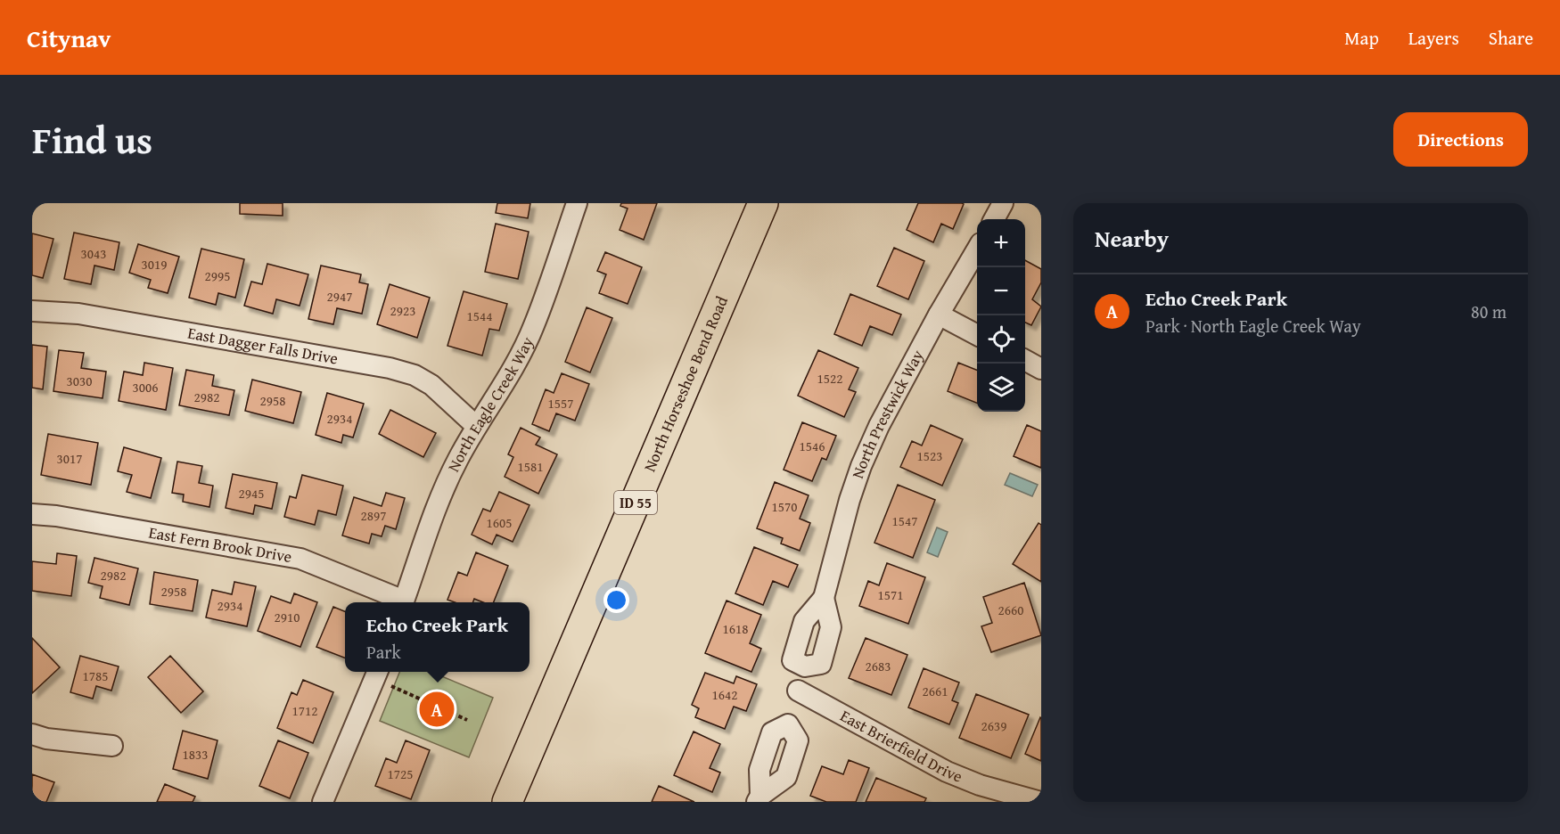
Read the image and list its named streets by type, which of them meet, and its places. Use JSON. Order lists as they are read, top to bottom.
{
  "streets": {
    "highway": ["North Horseshoe Bend Road", "ID 55"],
    "street": [
      "East Dagger Falls Drive",
      "North Eagle Creek Way",
      "North Prestwick Way",
      "East Fern Brook Drive",
      "East Brierfield Drive"
    ]
  },
  "crossings": [
    ["East Dagger Falls Drive", "North Eagle Creek Way"]
  ],
  "house_numbers": [
    "3043",
    "3019",
    "2995",
    "2947",
    "2923",
    "1544",
    "1522",
    "3030",
    "3006",
    "2982",
    "2958",
    "1557",
    "2934",
    "1546",
    "1523",
    "3017",
    "1581",
    "2945",
    "1570",
    "2897",
    "1547",
    "1605",
    "2982",
    "2958",
    "1571",
    "2934",
    "2660",
    "2910",
    "1618",
    "2683",
    "1785",
    "2661",
    "1642",
    "1712",
    "2639",
    "1833",
    "1725"
  ],
  "page": {
    "header": "Citynav",
    "nav": ["Map", "Layers", "Share"],
    "title": "Find us",
    "buttons": "Directions",
    "heading": "Nearby",
    "map_buttons": ["+", "−"],
    "list": [
      {
        "mark": "A",
        "name": "Echo Creek Park",
        "note": "Park · North Eagle Creek Way",
        "value": "80 m"
      }
    ],
    "popup": ["Echo Creek Park", "Park"],
    "pins": "A"
  }
}
